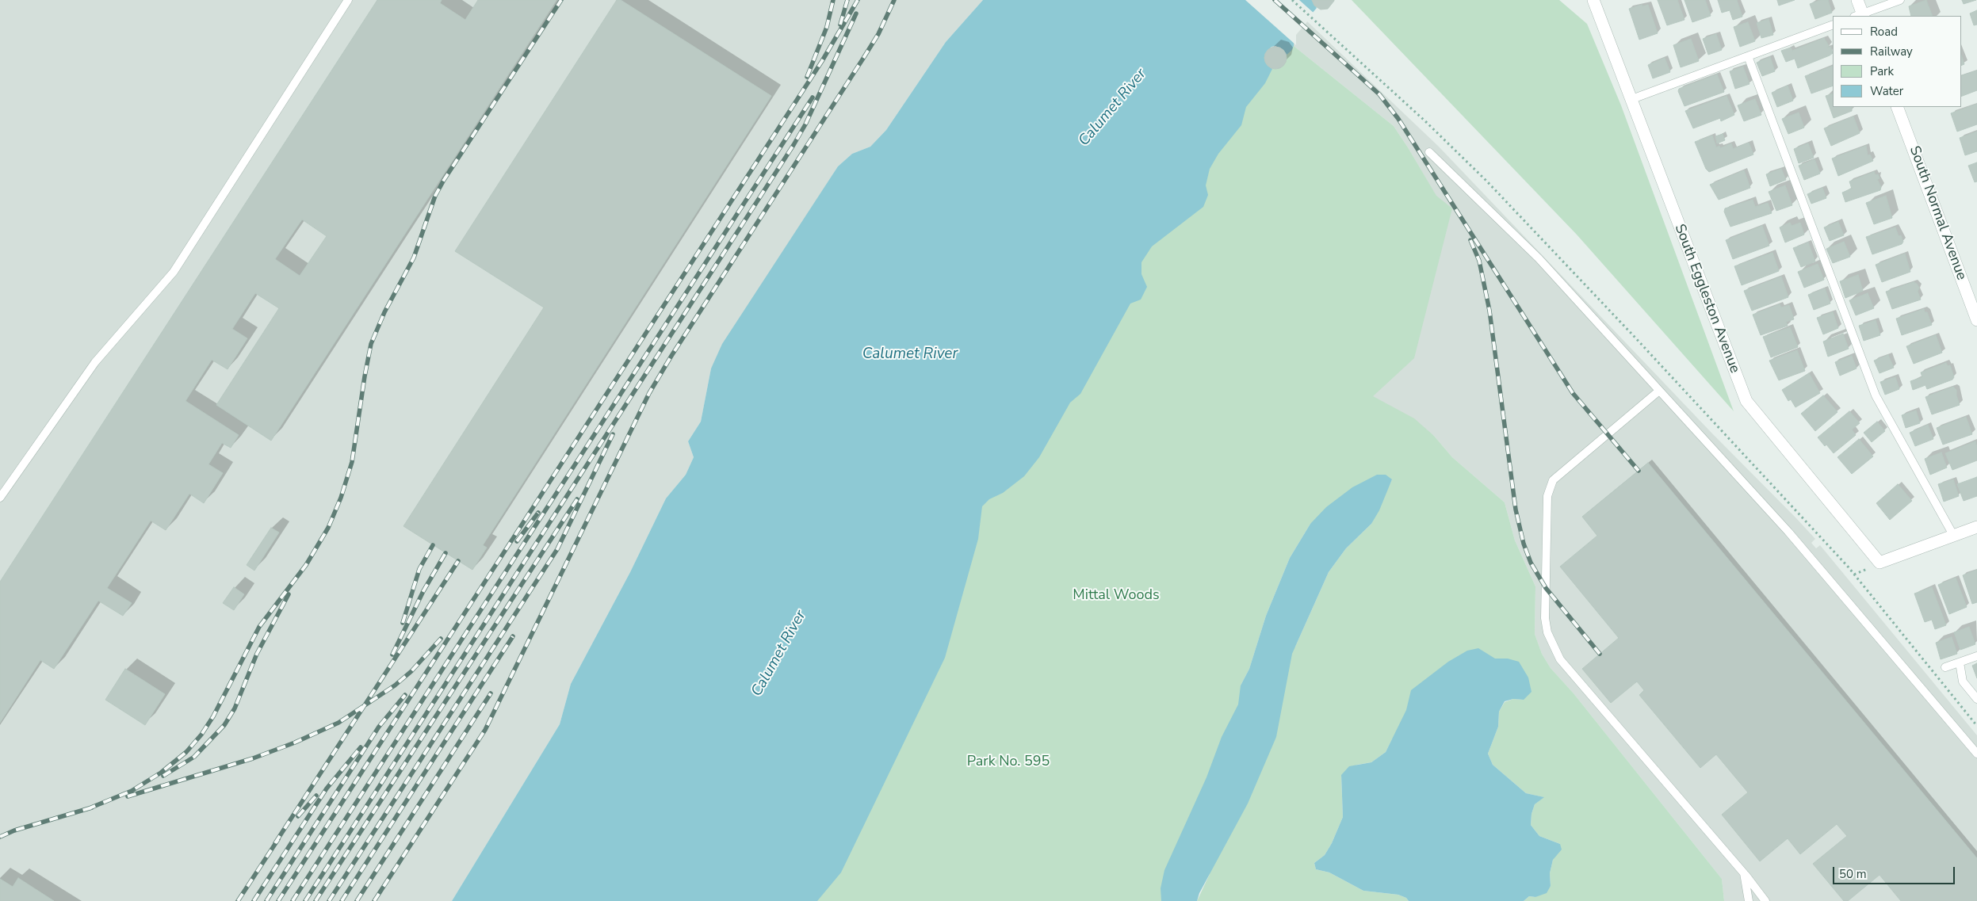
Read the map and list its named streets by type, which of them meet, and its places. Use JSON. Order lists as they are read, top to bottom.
{
  "streets": {
    "street": ["South Normal Avenue", "South Eggleston Avenue"]
  },
  "water": ["Calumet River"],
  "parks": ["Mittal Woods", "Park No. 595"],
  "legend": [
    "Road",
    "Railway",
    "Park",
    "Water"
  ],
  "scale_bar": "50 m"
}
